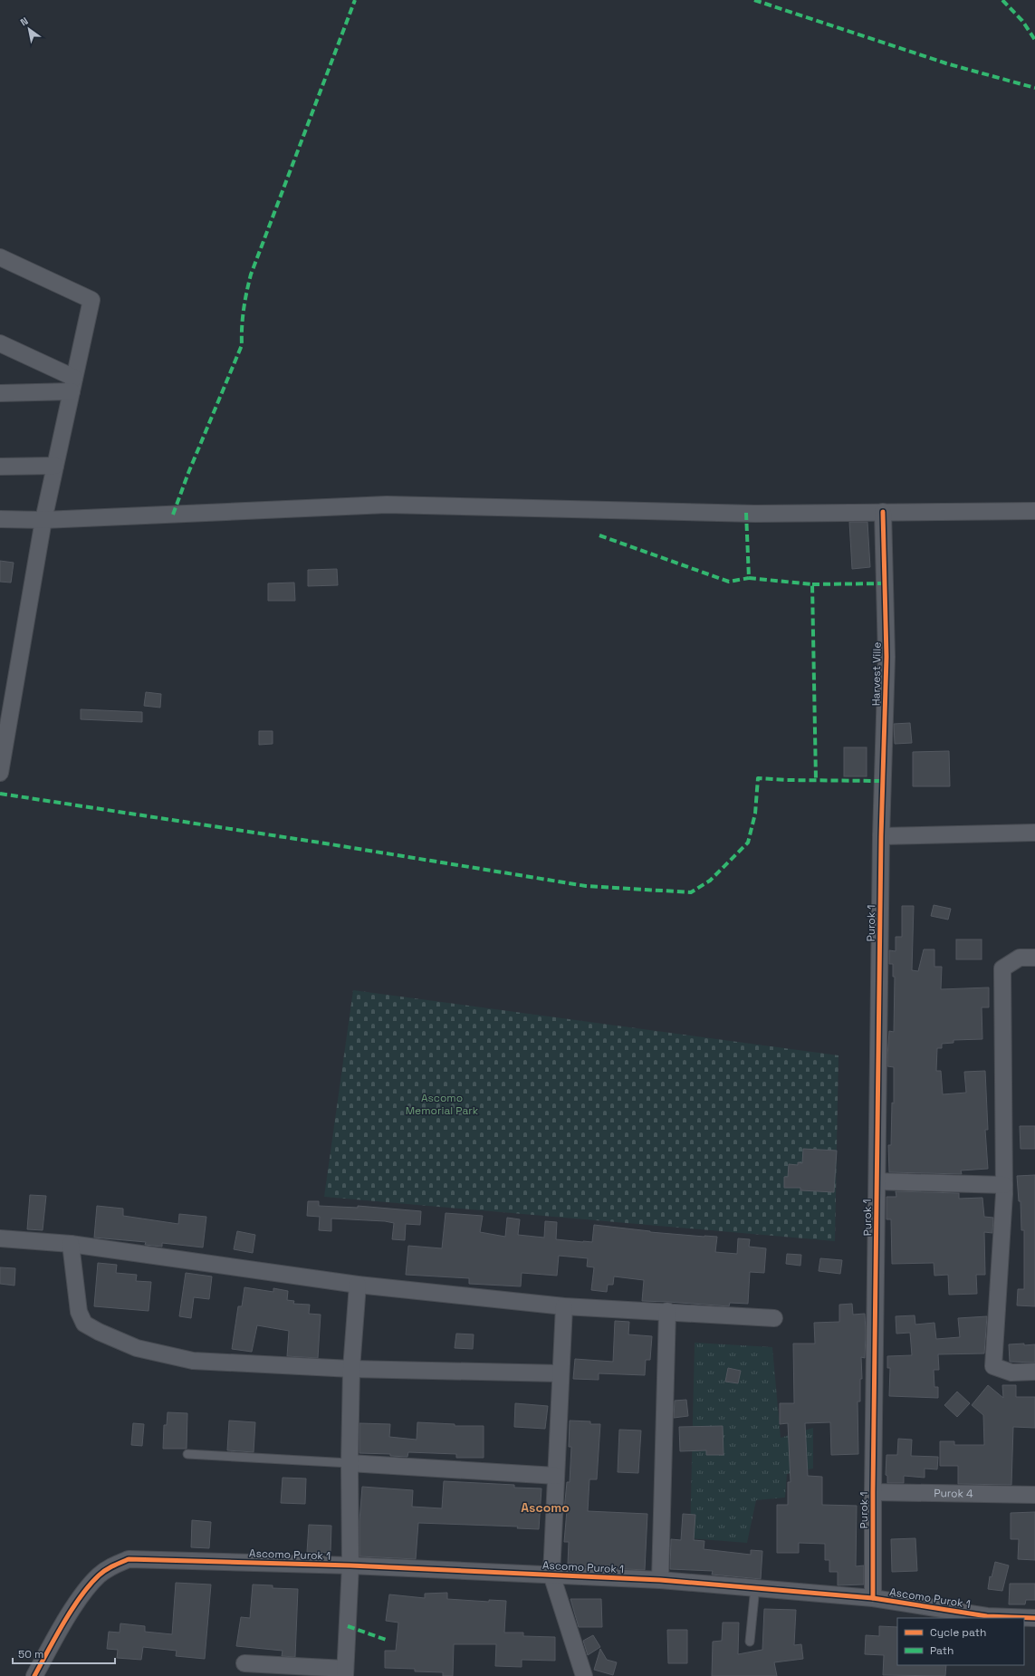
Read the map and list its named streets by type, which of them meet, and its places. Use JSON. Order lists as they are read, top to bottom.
{
  "streets": {
    "street": [
      "Harvest Ville",
      "Purok 1",
      "Purok 4",
      "Ascomo Purok 1"
    ]
  },
  "crossings": [
    ["Harvest Ville", "Purok 1"],
    ["Purok 1", "Purok 4"],
    ["Purok 1", "Ascomo Purok 1"]
  ],
  "districts": ["Ascomo"],
  "parks": ["Ascomo Memorial Park"],
  "legend": ["Cycle path", "Path"],
  "scale_bar": "50 m",
  "north": "top left"
}
